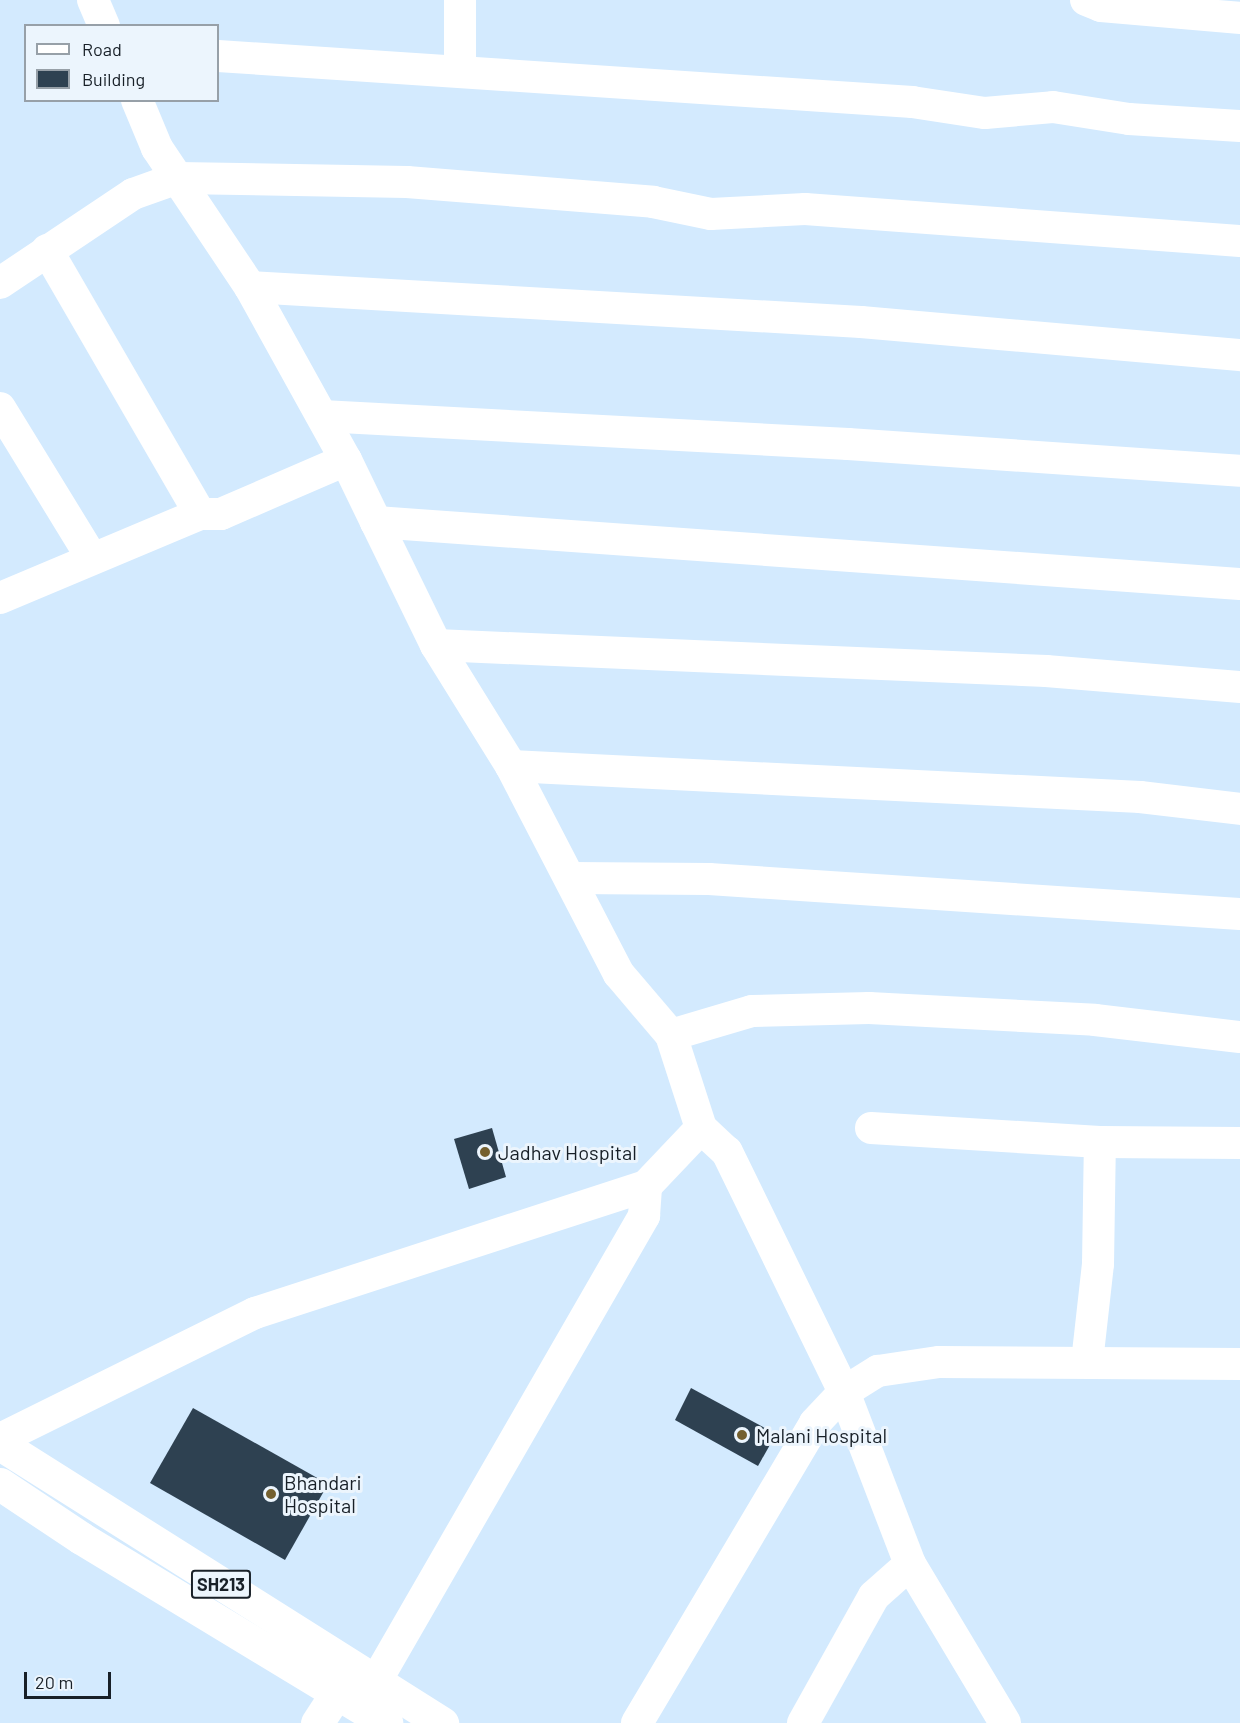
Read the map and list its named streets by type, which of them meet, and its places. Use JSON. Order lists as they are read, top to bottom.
{
  "streets": {
    "main road": ["SH213"]
  },
  "places": ["Jadhav Hospital", "Malani Hospital", "Bhandari Hospital"],
  "legend": ["Road", "Building"],
  "scale_bar": "20 m"
}
